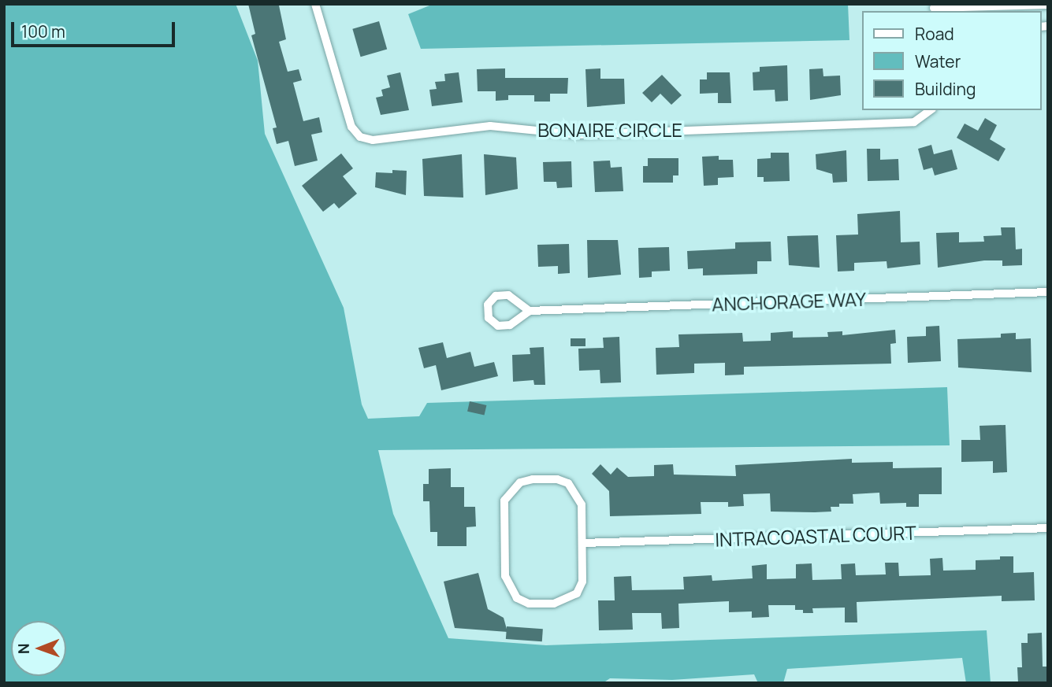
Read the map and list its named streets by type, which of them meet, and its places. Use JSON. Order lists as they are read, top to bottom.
{
  "streets": {
    "street": ["BONAIRE CIRCLE", "ANCHORAGE WAY", "INTRACOASTAL COURT"]
  },
  "legend": ["Road", "Water", "Building"],
  "scale_bar": "100 m",
  "north": "left"
}
